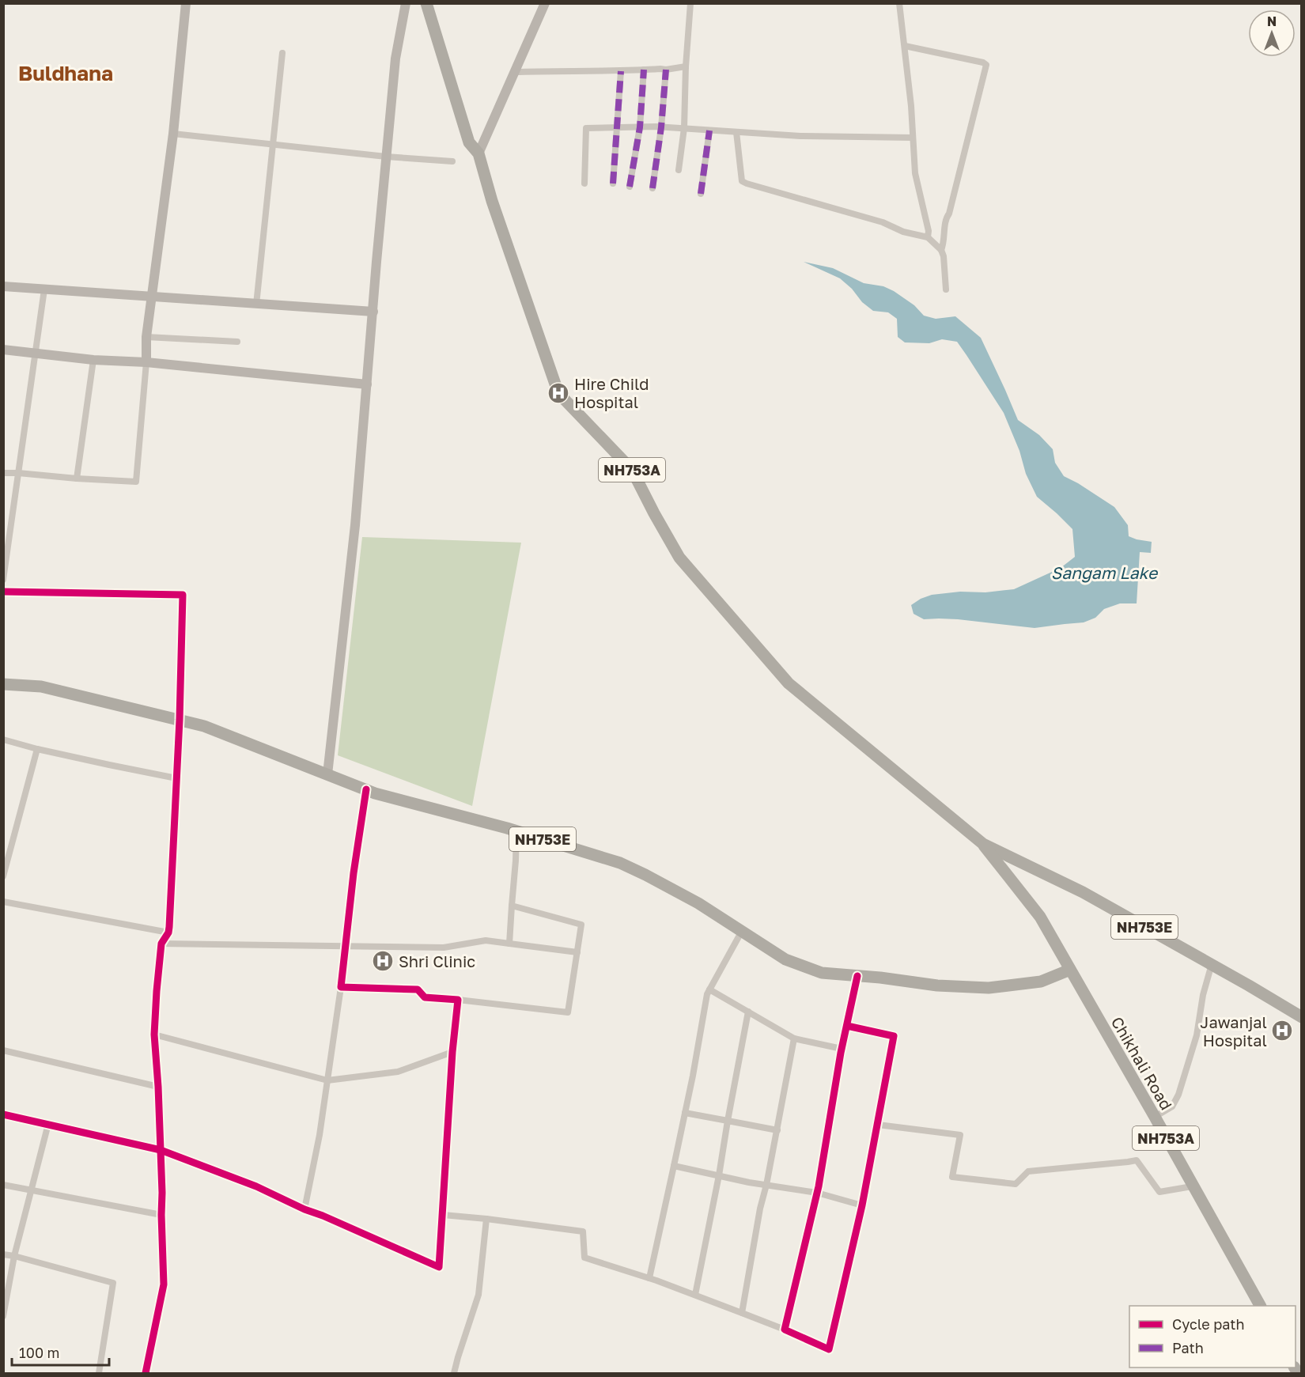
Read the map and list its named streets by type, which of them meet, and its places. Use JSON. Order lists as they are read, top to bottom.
{
  "streets": {
    "highway": ["NH753A", "NH753E", "Chikhali Road"]
  },
  "crossings": [
    ["NH753A", "NH753E"],
    ["NH753A", "Chikhali Road"],
    ["NH753E", "Chikhali Road"]
  ],
  "districts": ["Buldhana"],
  "water": ["Sangam Lake"],
  "places": {
    "hospital": ["Hire Child Hospital", "Shri Clinic", "Jawanjal Hospital"]
  },
  "legend": ["Cycle path", "Path"],
  "scale_bar": "100 m",
  "north": "top"
}
